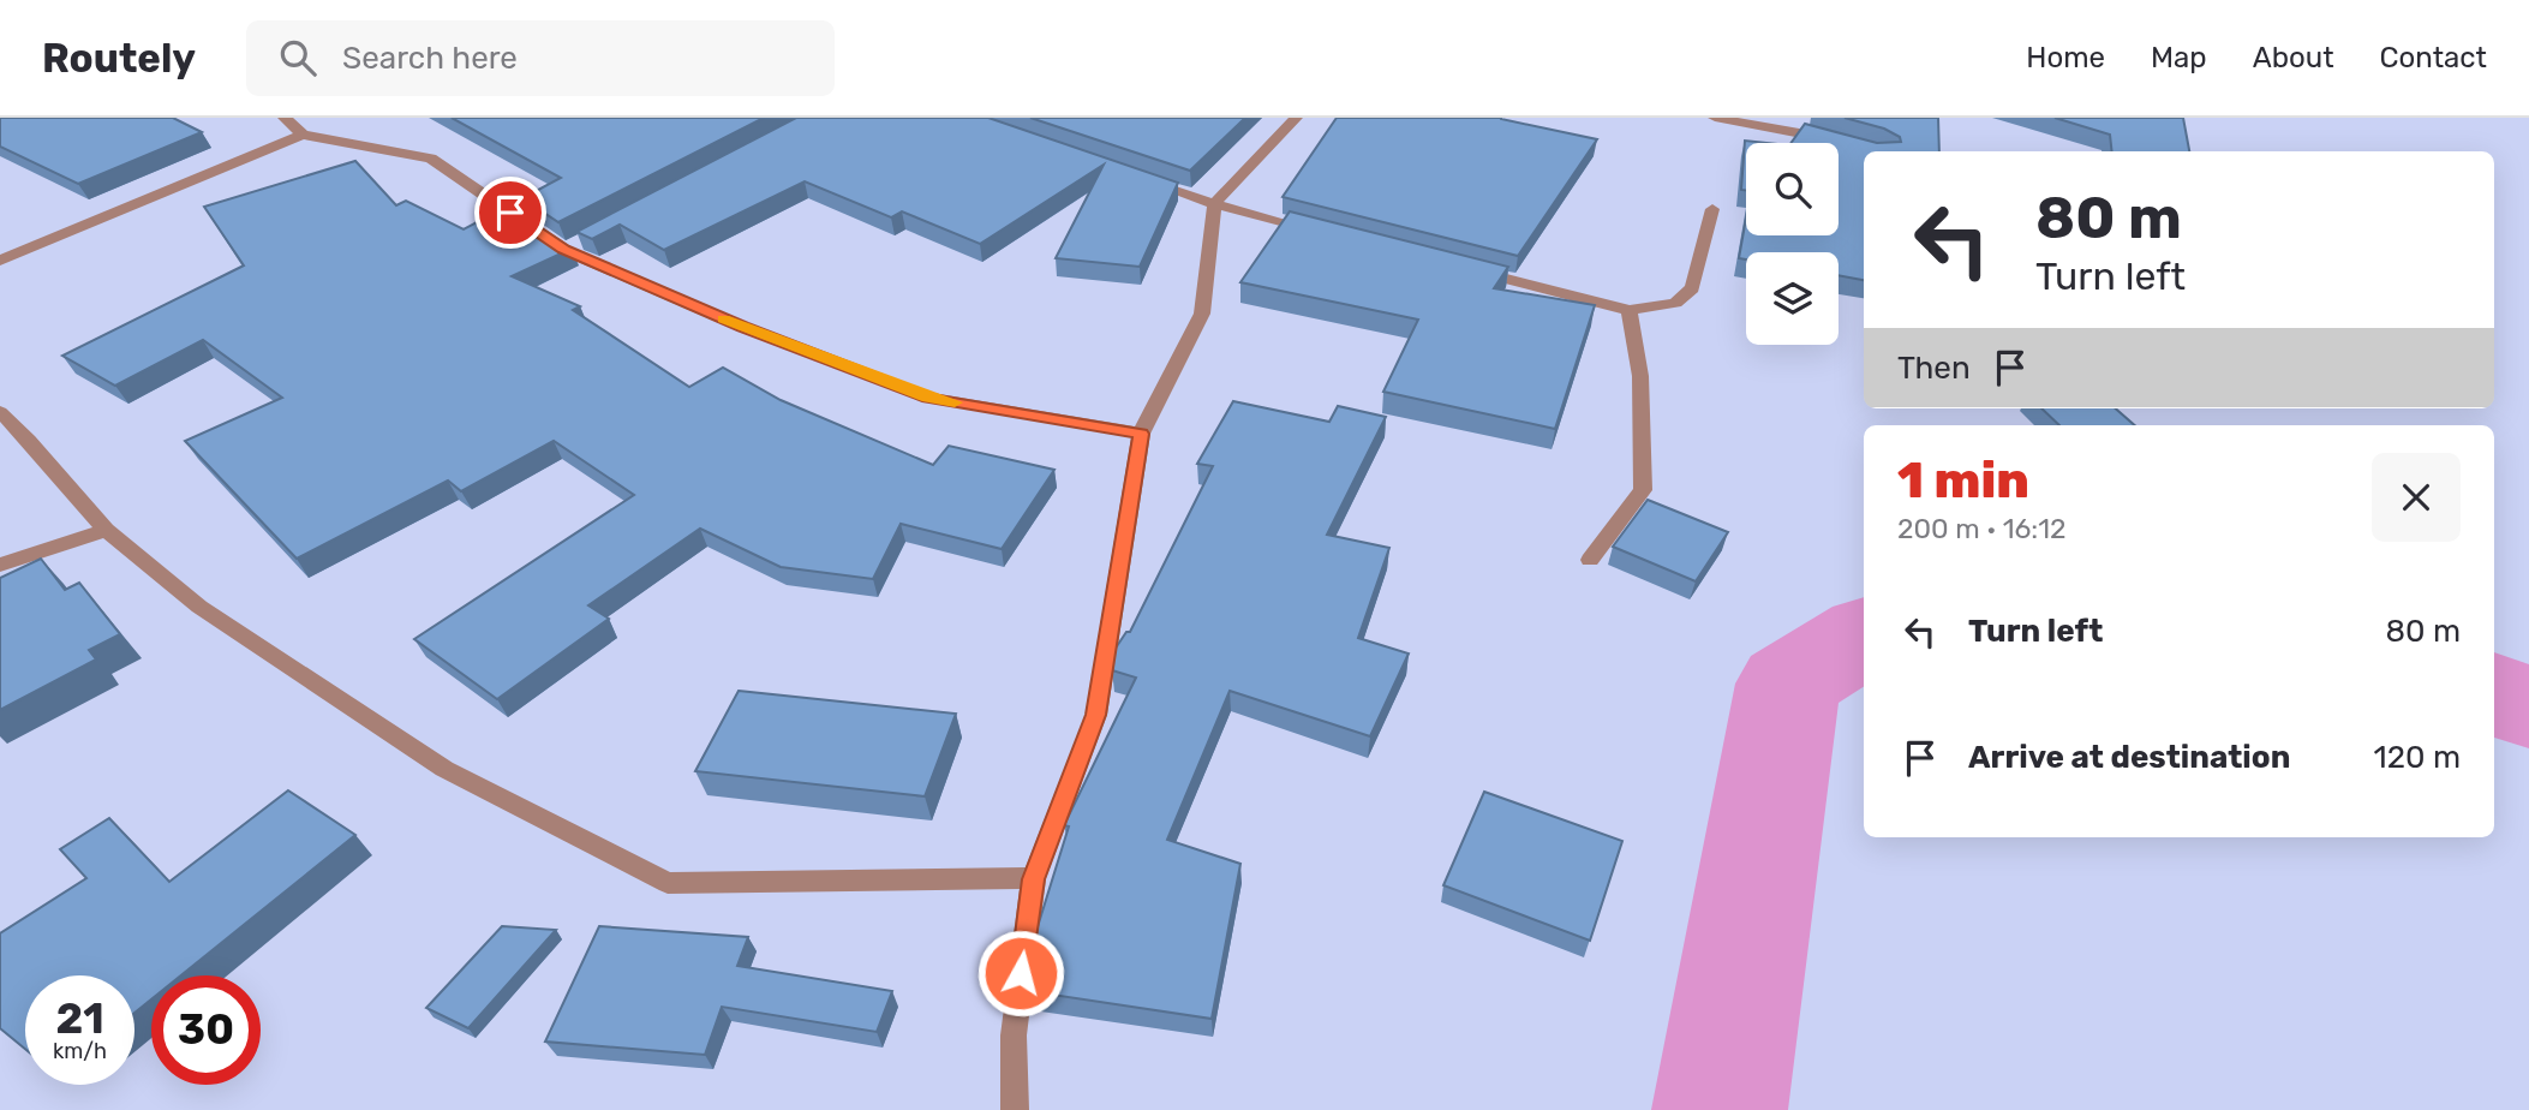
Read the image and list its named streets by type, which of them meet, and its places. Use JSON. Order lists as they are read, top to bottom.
{
  "page": {
    "header": "Routely",
    "search": "Search here",
    "nav": [
      "Home",
      "Map",
      "About",
      "Contact"
    ],
    "turn": ["80 m", "Turn left"],
    "then": "Then",
    "heading": ["1 min", "200 m · 16:12"],
    "list": [
      {
        "name": "Turn left",
        "value": "80 m"
      },
      {
        "name": "Arrive at destination",
        "value": "120 m"
      }
    ],
    "speed": "21 km/h",
    "limit": "30"
  }
}
